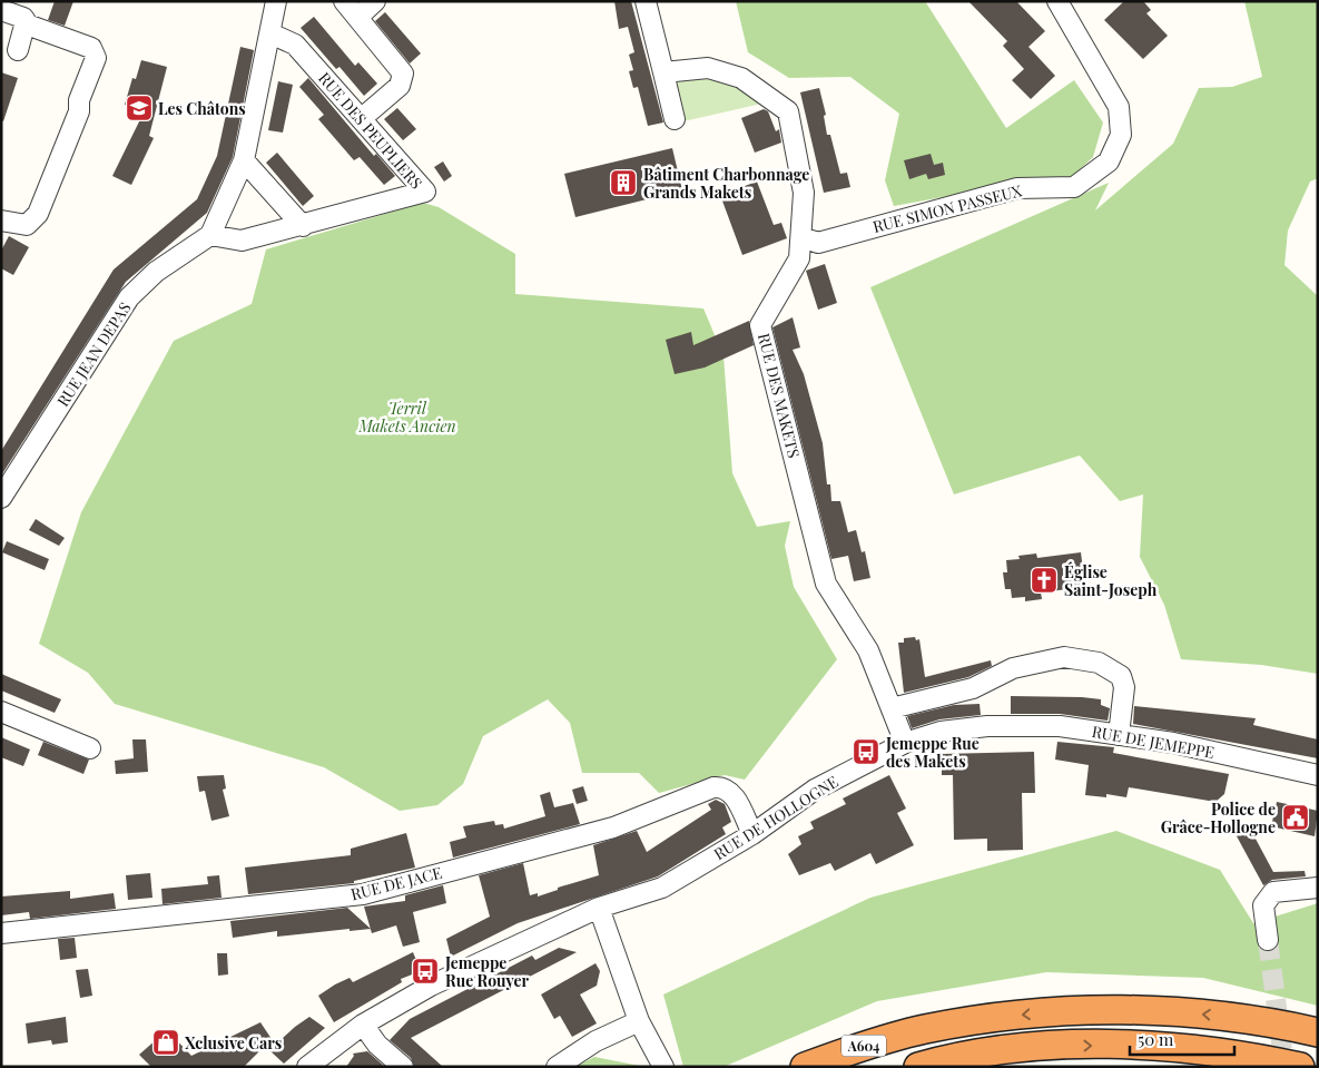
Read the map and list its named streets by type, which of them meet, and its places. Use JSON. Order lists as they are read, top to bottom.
{
  "streets": {
    "highway": ["A604"],
    "street": [
      "RUE DES PEUPLIERS",
      "RUE SIMON PASSEUX",
      "RUE JEAN DEPAS",
      "RUE DES MAKETS",
      "RUE DE JEMEPPE",
      "RUE DE HOLLOGNE",
      "RUE DE JACE"
    ]
  },
  "crossings": [
    ["RUE SIMON PASSEUX", "RUE DES MAKETS"],
    ["RUE DES MAKETS", "RUE DE HOLLOGNE"],
    ["RUE DE JEMEPPE", "RUE DE HOLLOGNE"],
    ["RUE DE HOLLOGNE", "RUE DE JACE"]
  ],
  "parks": ["Terril Makets Ancien"],
  "places": {
    "school or university": ["Les Châtons"],
    "building": ["Bâtiment Charbonnage Grands Makets"],
    "church": ["Église Saint-Joseph"],
    "bus stop": ["Jemeppe Rue des Makets", "Jemeppe Rue Rouyer"],
    "public building": ["Police de Grâce-Hollogne"],
    "shop": ["Xclusive Cars"]
  },
  "scale_bar": "50 m"
}
